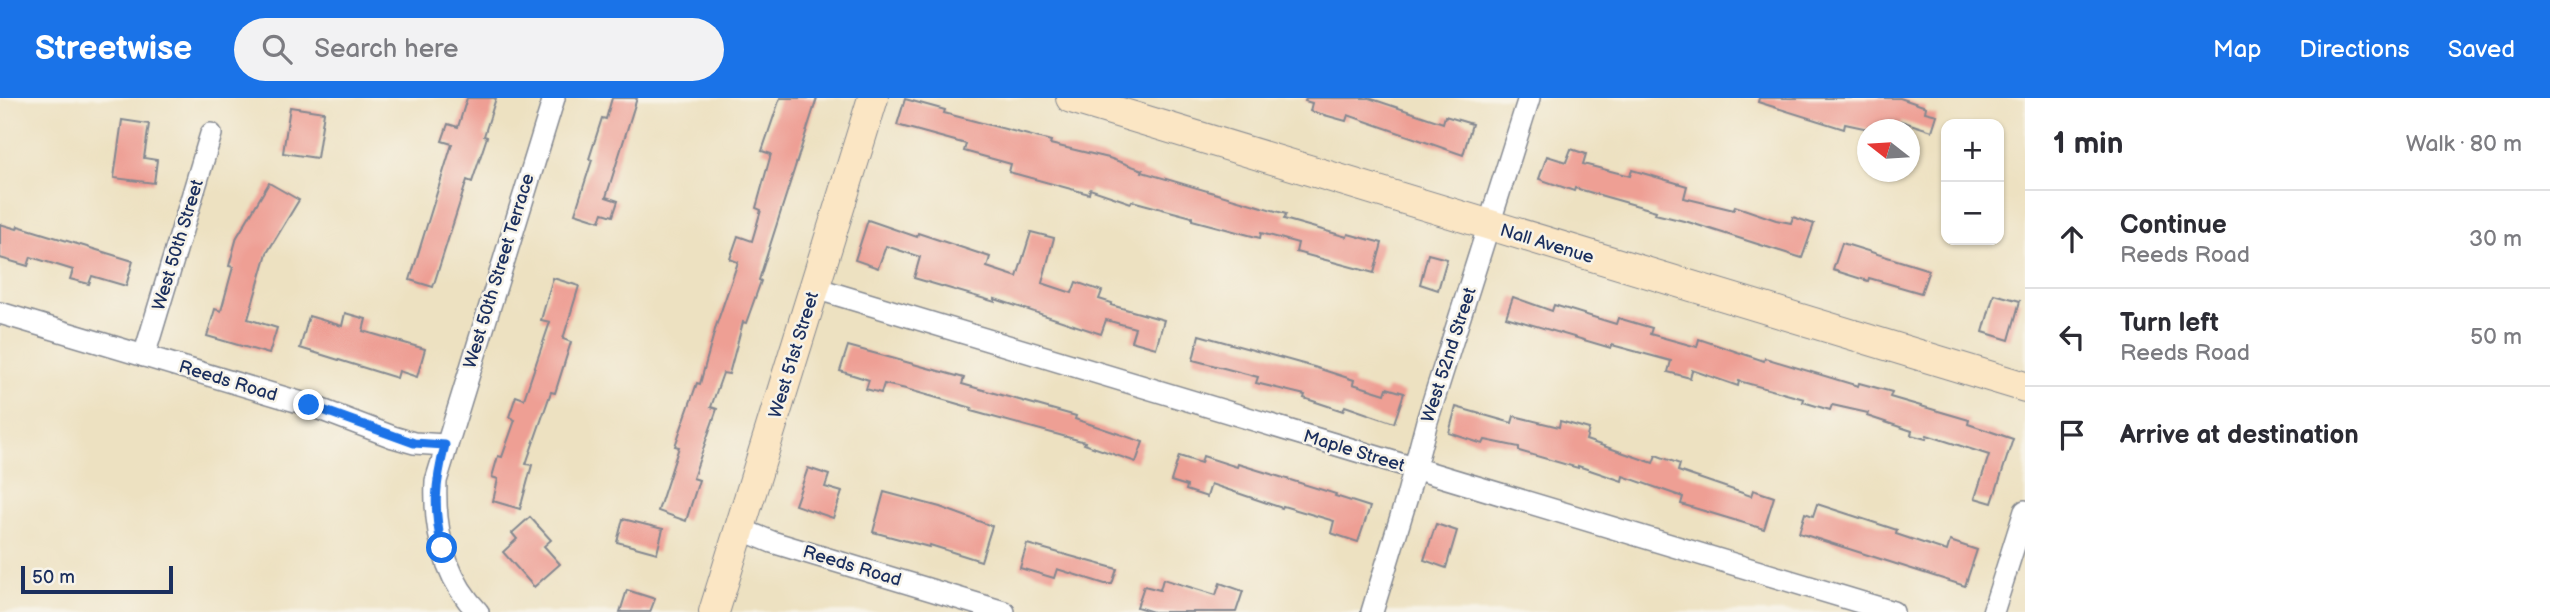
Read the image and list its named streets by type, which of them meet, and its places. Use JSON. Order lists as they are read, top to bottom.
{
  "streets": {
    "street": [
      "Nall Avenue",
      "West 50th Street",
      "West 50th Street Terrace",
      "West 51st Street",
      "West 52nd Street",
      "Reeds Road",
      "Maple Street"
    ]
  },
  "crossings": [
    ["Nall Avenue", "West 52nd Street"],
    ["West 50th Street", "Reeds Road"],
    ["West 50th Street Terrace", "Reeds Road"],
    ["West 51st Street", "Reeds Road"],
    ["West 51st Street", "Maple Street"],
    ["West 52nd Street", "Maple Street"]
  ],
  "scale_bar": "50 m",
  "north": "left",
  "page": {
    "header": "Streetwise",
    "search": "Search here",
    "nav": ["Map", "Directions", "Saved"],
    "heading": ["1 min", "Walk · 80 m"],
    "map_buttons": ["+", "−"],
    "list": [
      ["Continue", "Reeds Road", "30 m"],
      ["Turn left", "Reeds Road", "50 m"],
      "Arrive at destination"
    ],
    "scale": "50 m"
  }
}
